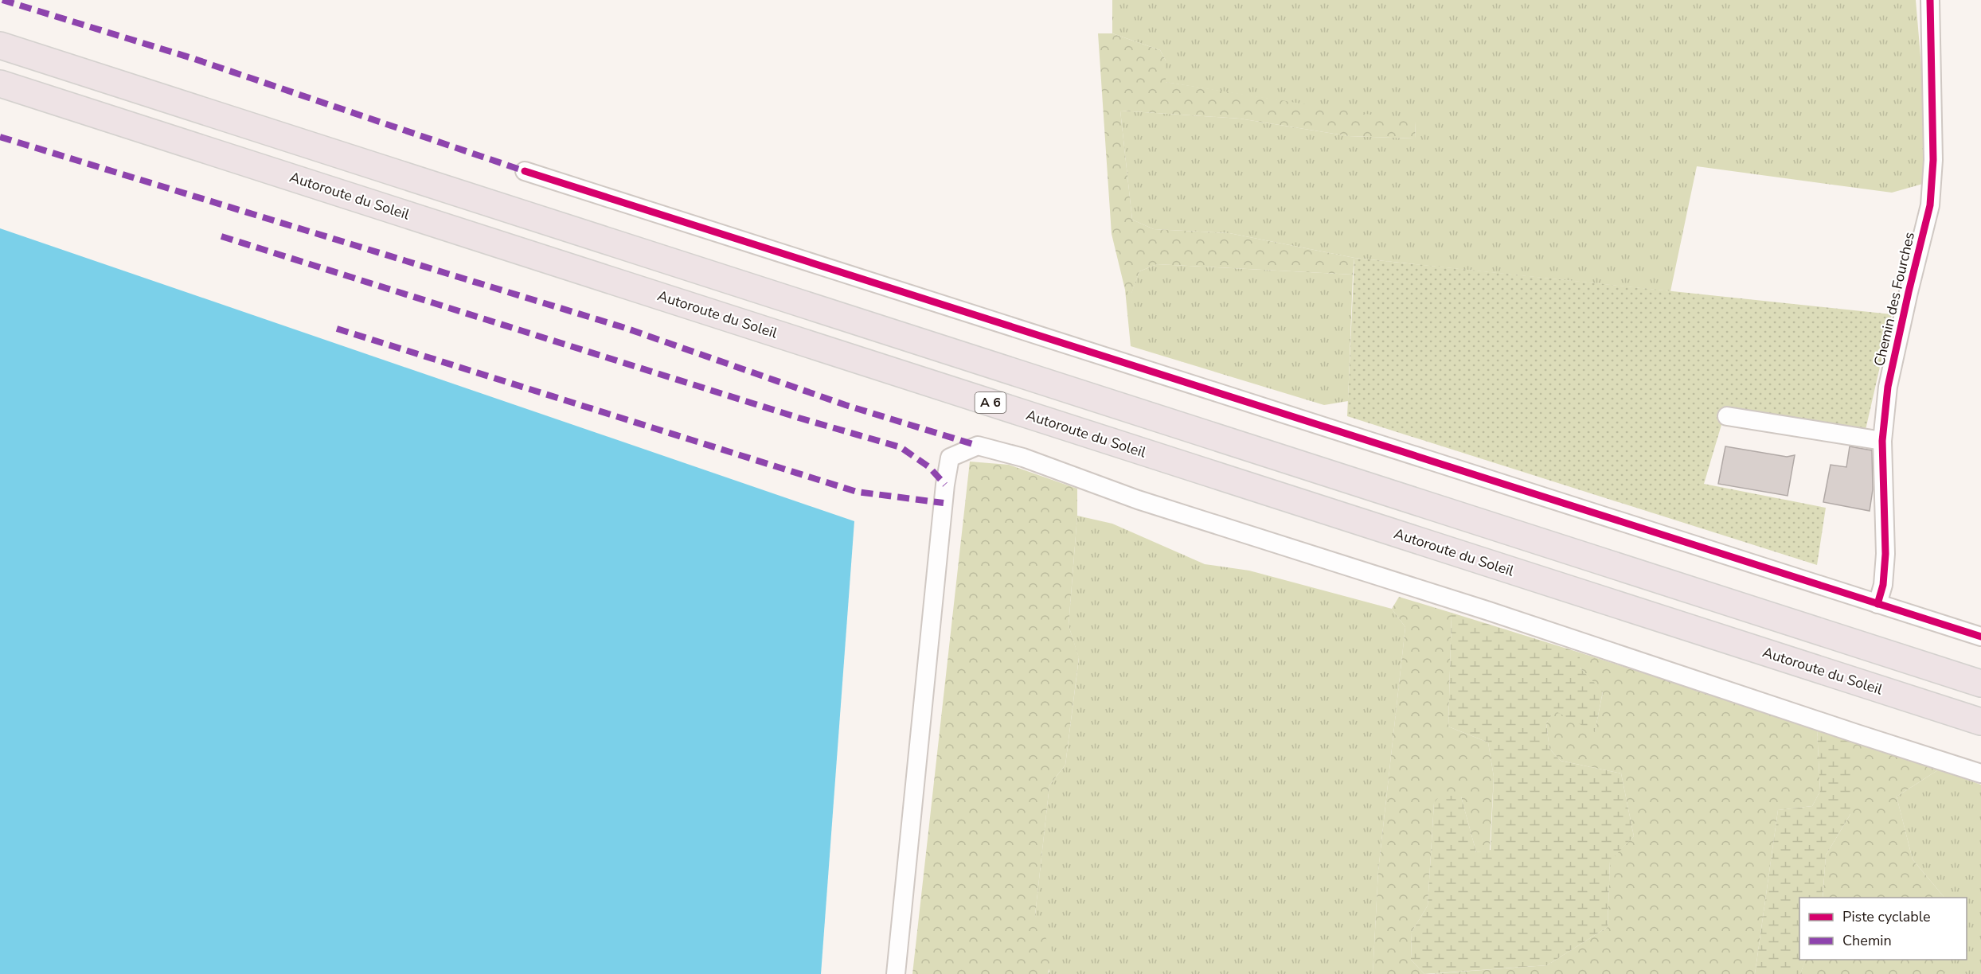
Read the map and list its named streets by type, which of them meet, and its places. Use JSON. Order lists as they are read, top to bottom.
{
  "streets": {
    "highway": ["Autoroute du Soleil", "A 6"],
    "street": ["Chemin des Fourches"]
  },
  "legend": ["Piste cyclable", "Chemin"]
}
